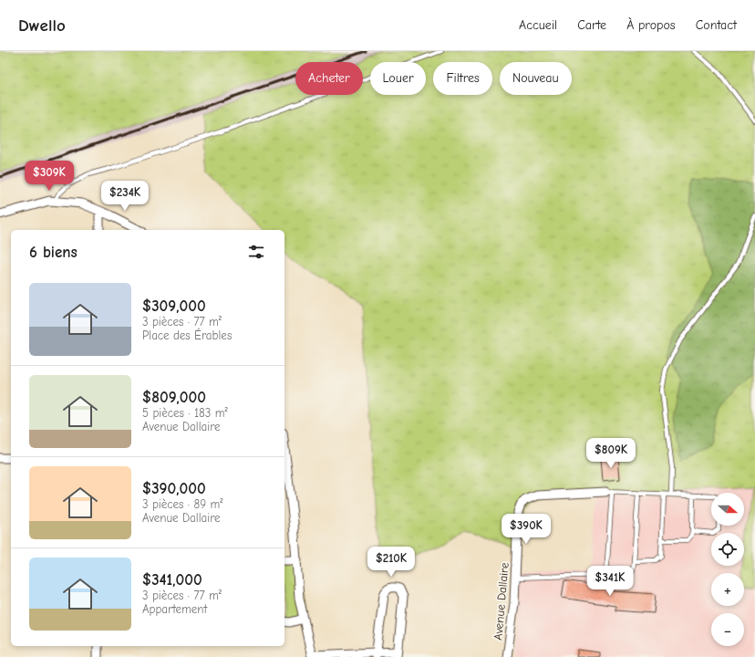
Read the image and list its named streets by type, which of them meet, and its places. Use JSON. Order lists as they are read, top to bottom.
{
  "streets": {
    "street": ["Avenue Dallaire"]
  },
  "north": "right",
  "page": {
    "header": "Dwello",
    "nav": [
      "Accueil",
      "Carte",
      "À propos",
      "Contact"
    ],
    "chip": [
      "Acheter",
      "Louer",
      "Filtres",
      "Nouveau"
    ],
    "price": [
      "$309K",
      "$234K",
      "$809K",
      "$390K",
      "$210K",
      "$341K"
    ],
    "heading": "6 biens",
    "list": [
      {
        "name": "$309,000",
        "note": "3 pièces · 77 m² · Place des Érables"
      },
      {
        "name": "$809,000",
        "note": "5 pièces · 183 m² · Avenue Dallaire"
      },
      {
        "name": "$390,000",
        "note": "3 pièces · 89 m² · Avenue Dallaire"
      },
      {
        "name": "$341,000",
        "note": "3 pièces · 77 m² · Appartement"
      }
    ],
    "map_buttons": ["+", "−"]
  }
}
